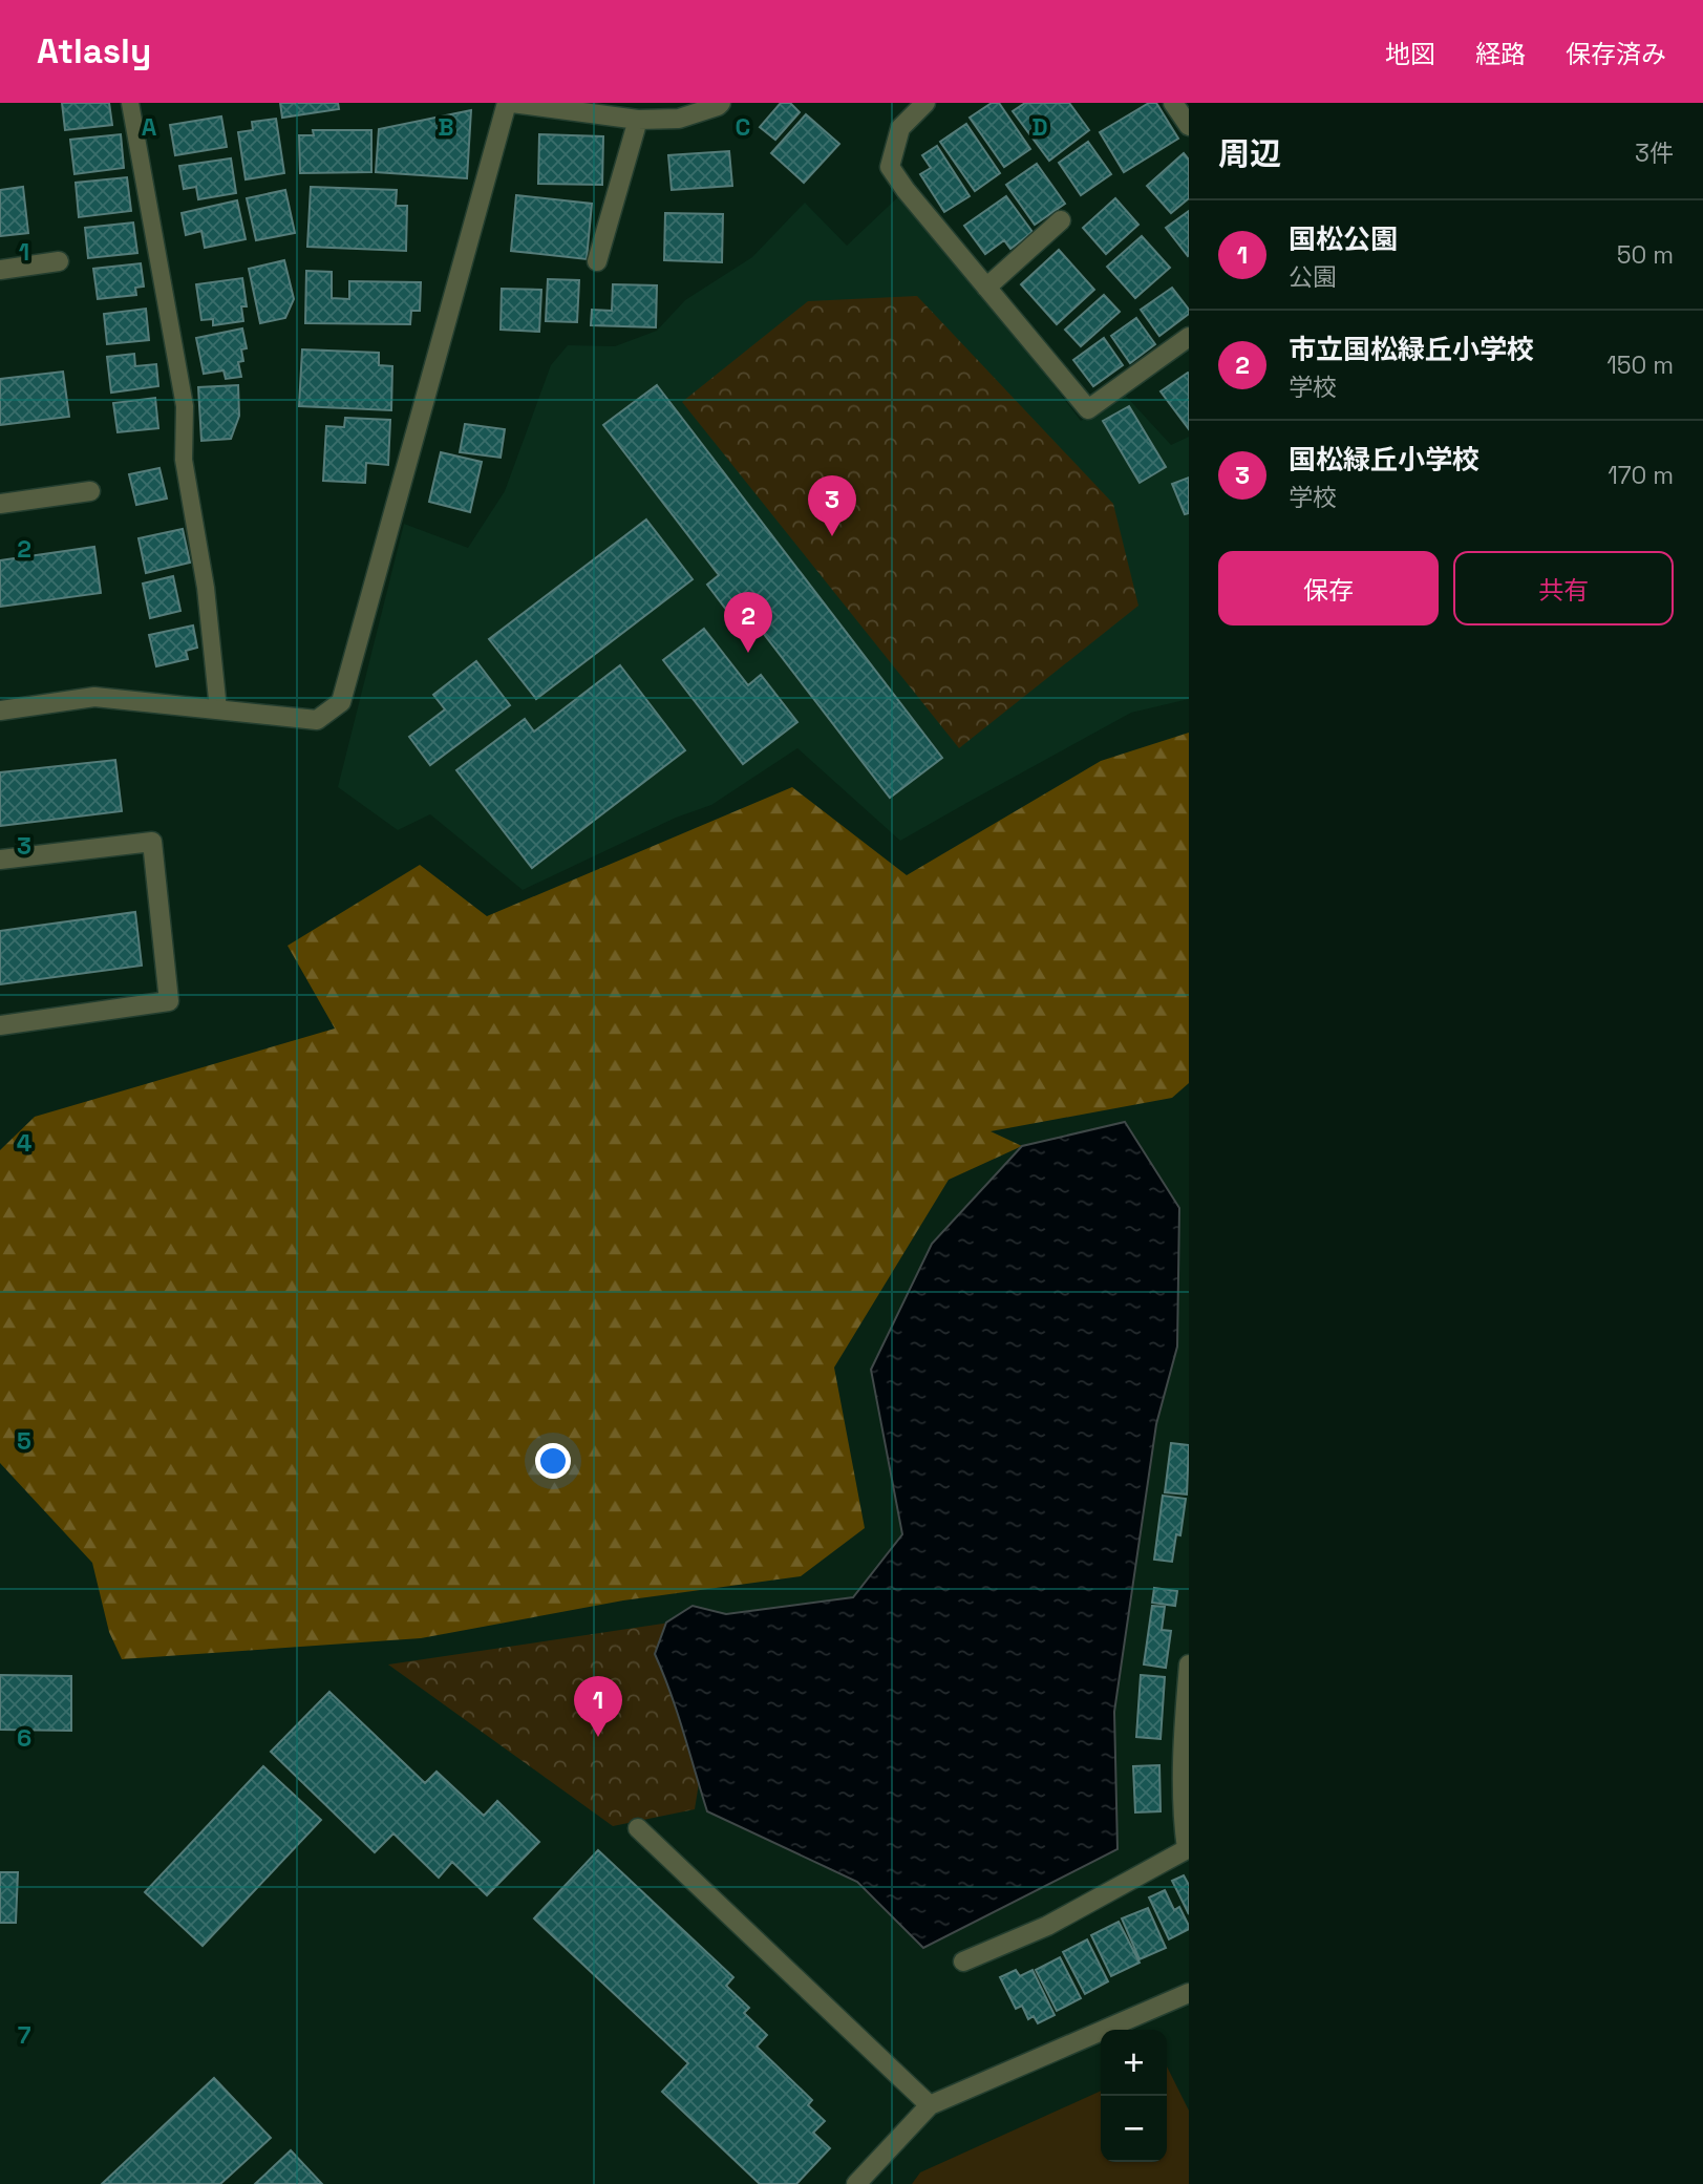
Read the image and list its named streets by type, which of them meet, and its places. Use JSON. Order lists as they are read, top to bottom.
{
  "page": {
    "header": "Atlasly",
    "nav": ["地図", "経路", "保存済み"],
    "heading": ["周辺", "3件"],
    "list": [
      {
        "mark": "1",
        "name": "国松公園",
        "note": "公園",
        "value": "50 m"
      },
      {
        "mark": "2",
        "name": "市立国松緑丘小学校",
        "note": "学校",
        "value": "150 m"
      },
      {
        "mark": "3",
        "name": "国松緑丘小学校",
        "note": "学校",
        "value": "170 m"
      }
    ],
    "pins": ["3", "2", "1"],
    "buttons": ["保存", "共有"],
    "map_buttons": ["+", "−"]
  },
  "grid": {
    "columns": [
      "A",
      "B",
      "C",
      "D"
    ],
    "rows": [
      "1",
      "2",
      "3",
      "4",
      "5",
      "6",
      "7"
    ]
  }
}
